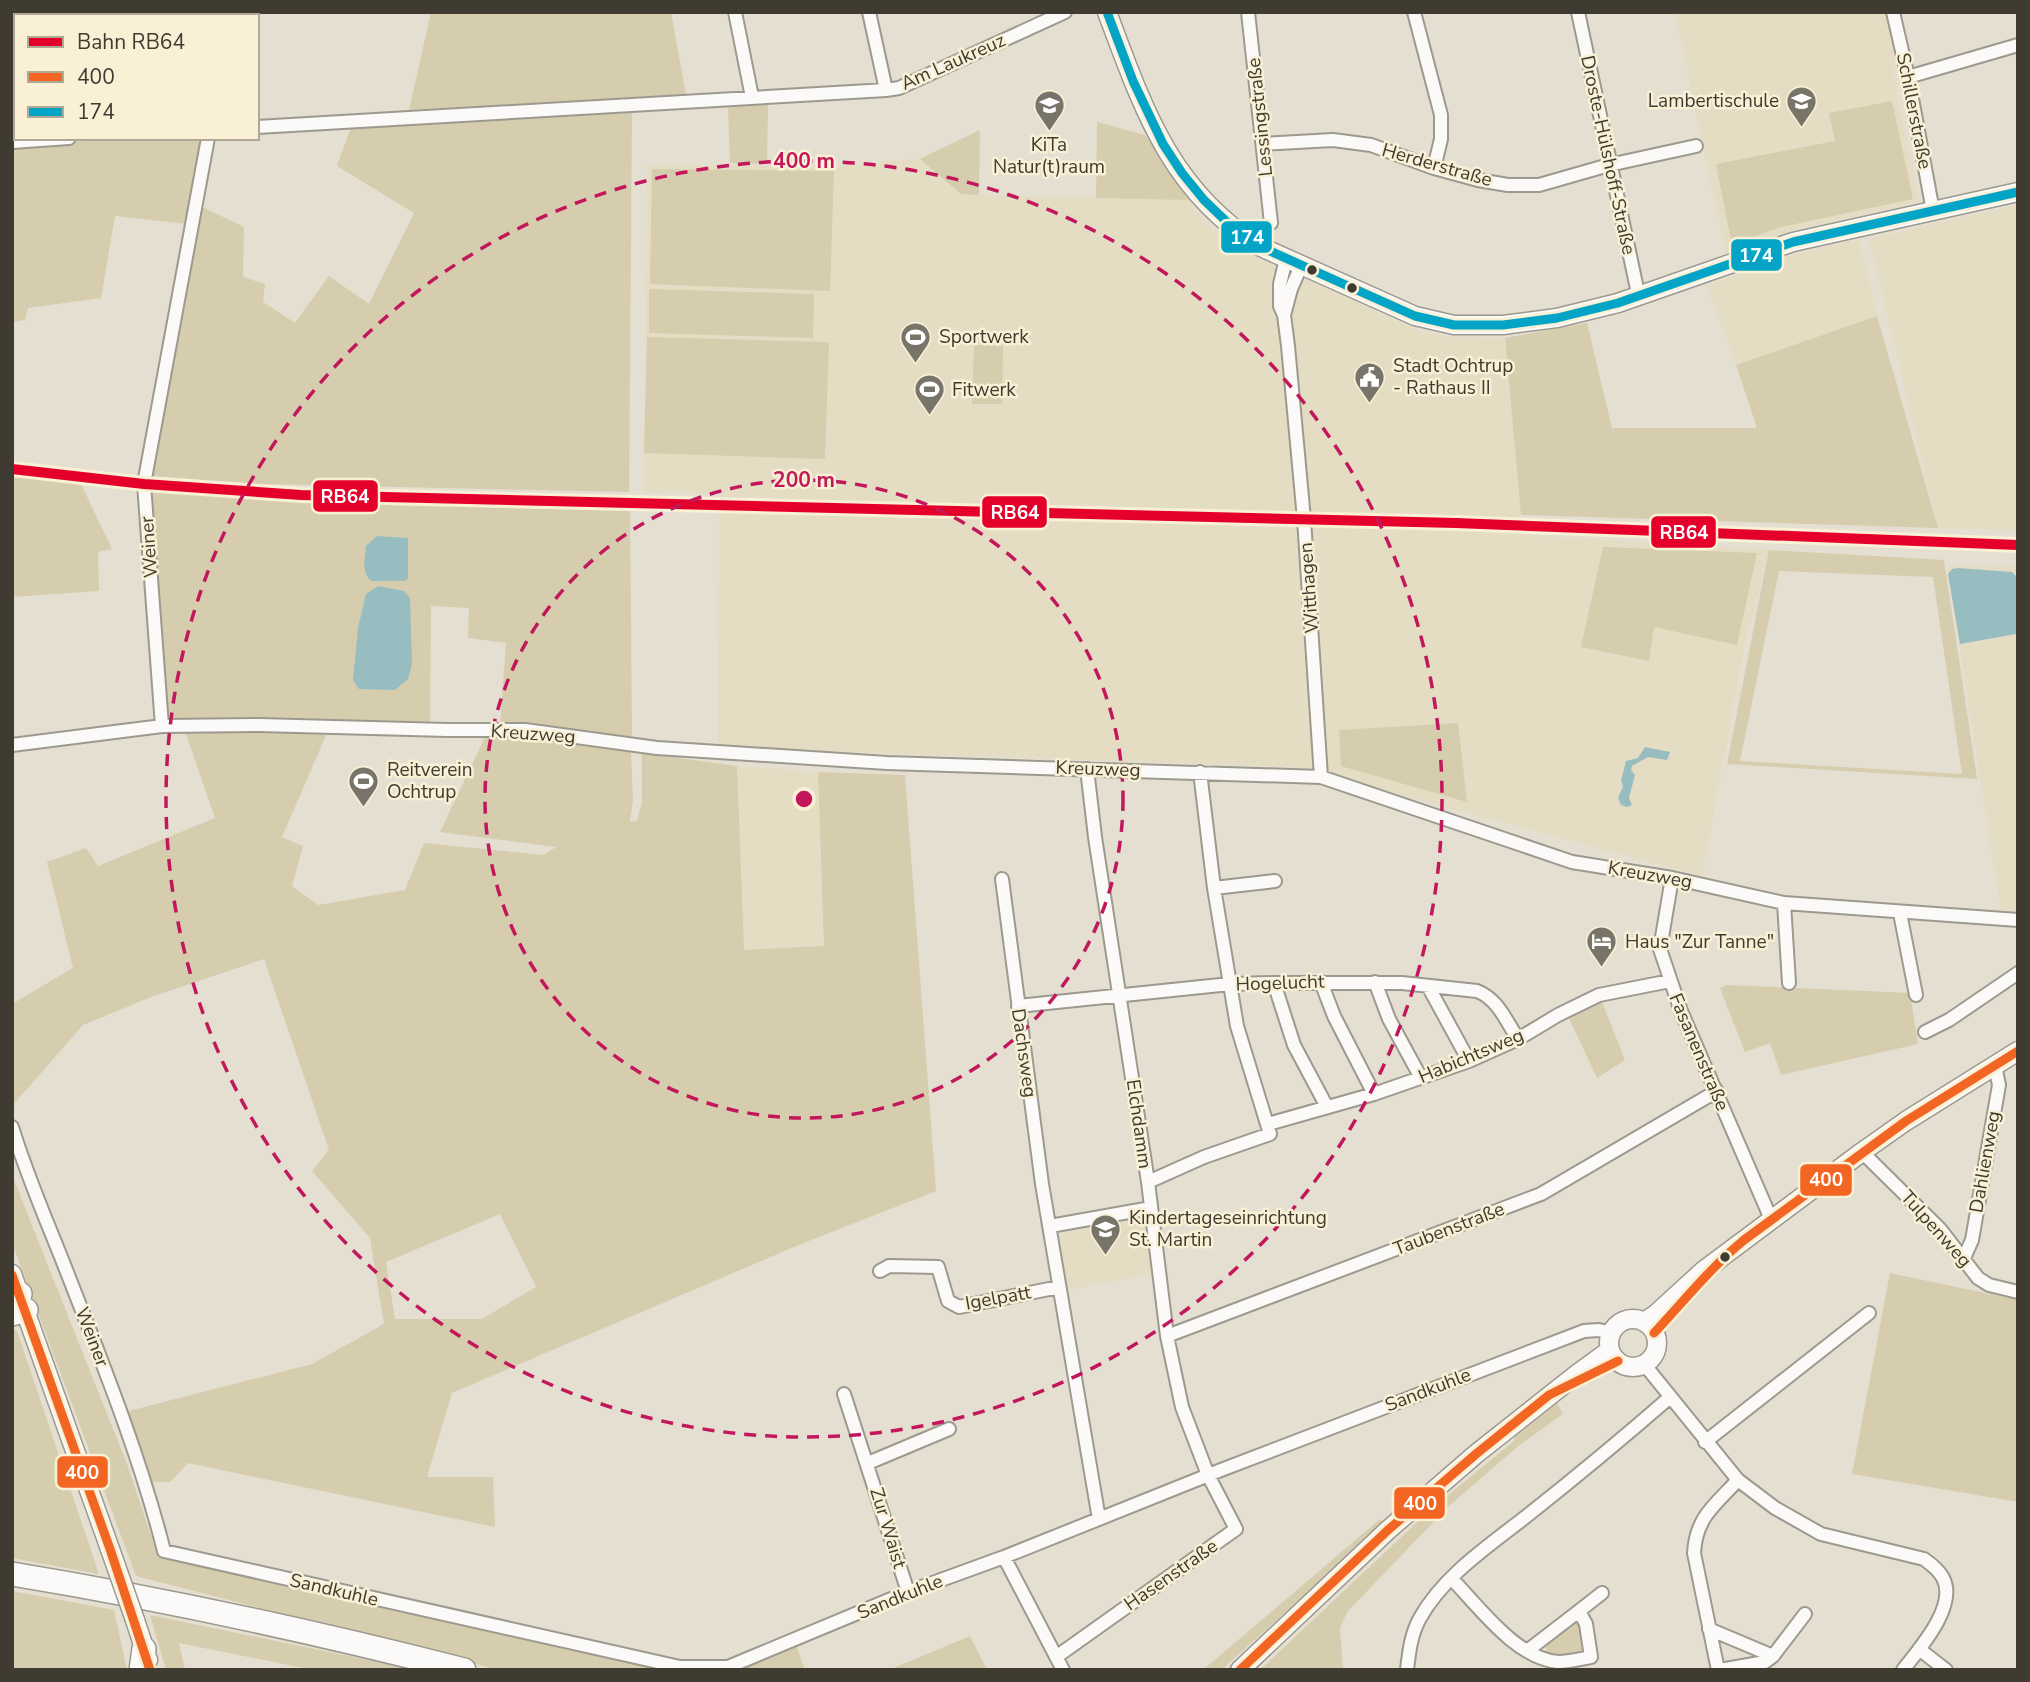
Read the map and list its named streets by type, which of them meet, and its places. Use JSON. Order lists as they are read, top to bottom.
{
  "streets": {
    "street": [
      "Am Laukreuz",
      "Schillerstraße",
      "Lessingstraße",
      "Droste-Hülshoff-Straße",
      "Herderstraße",
      "Weiner",
      "Witthagen",
      "Kreuzweg",
      "Hogelucht",
      "Fasanenstraße",
      "Dachsweg",
      "Habichtsweg",
      "Elchdamm",
      "Dahlienweg",
      "Taubenstraße",
      "Tulpenweg",
      "Igelpatt",
      "Sandkuhle",
      "Zur Waist",
      "Hasenstraße"
    ]
  },
  "crossings": [
    ["Lessingstraße", "Herderstraße"],
    ["Droste-Hülshoff-Straße", "Herderstraße"],
    ["Weiner", "Kreuzweg"],
    ["Weiner", "Sandkuhle"],
    ["Witthagen", "Kreuzweg"],
    ["Kreuzweg", "Fasanenstraße"],
    ["Kreuzweg", "Elchdamm"],
    ["Hogelucht", "Dachsweg"],
    ["Hogelucht", "Habichtsweg"],
    ["Hogelucht", "Elchdamm"],
    ["Fasanenstraße", "Habichtsweg"],
    ["Fasanenstraße", "Taubenstraße"],
    ["Dachsweg", "Igelpatt"],
    ["Dachsweg", "Sandkuhle"],
    ["Elchdamm", "Taubenstraße"],
    ["Elchdamm", "Sandkuhle"],
    ["Elchdamm", "Hasenstraße"],
    ["Dahlienweg", "Tulpenweg"],
    ["Sandkuhle", "Zur Waist"],
    ["Sandkuhle", "Hasenstraße"]
  ],
  "places": {
    "school or university": ["Lambertischule", "KiTa Natur(t)raum", "Kindertageseinrichtung St. Martin"],
    "sports": ["Sportwerk", "Fitwerk", "Reitverein Ochtrup"],
    "public building": ["Stadt Ochtrup - Rathaus II"],
    "hotel": ["Haus \"Zur Tanne\""]
  },
  "lines": ["transit line 174", "rail line RB64", "transit line 400"],
  "legend": ["Bahn RB64", "400", "174"],
  "rings": ["400 m", "200 m"]
}
